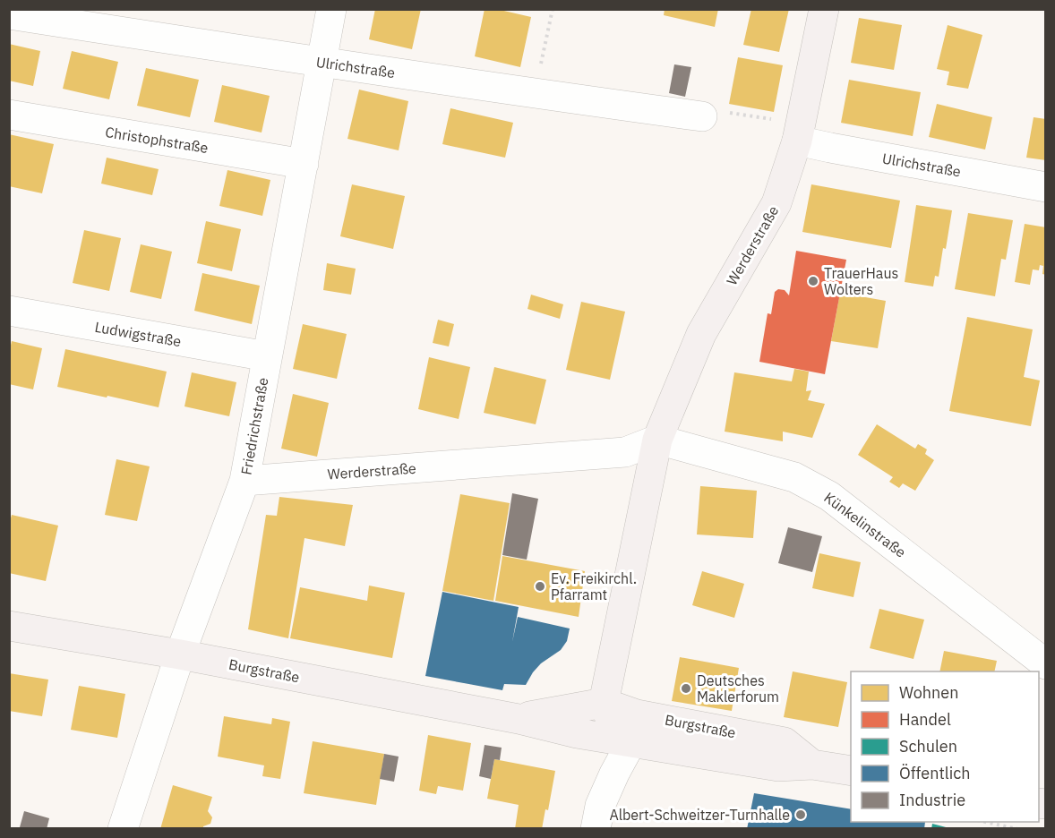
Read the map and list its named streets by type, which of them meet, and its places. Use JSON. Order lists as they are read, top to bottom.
{
  "streets": {
    "main road": ["Werderstraße", "Burgstraße"],
    "street": [
      "Ulrichstraße",
      "Christophstraße",
      "Ludwigstraße",
      "Friedrichstraße",
      "Künkelinstraße"
    ]
  },
  "crossings": [
    ["Ulrichstraße", "Werderstraße"],
    ["Ulrichstraße", "Friedrichstraße"],
    ["Christophstraße", "Friedrichstraße"],
    ["Werderstraße", "Friedrichstraße"],
    ["Werderstraße", "Künkelinstraße"],
    ["Werderstraße", "Burgstraße"],
    ["Ludwigstraße", "Friedrichstraße"],
    ["Friedrichstraße", "Burgstraße"]
  ],
  "places": [
    "TrauerHaus Wolters",
    "Ev. Freikirchl. Pfarramt",
    "Deutsches Maklerforum",
    "Albert-Schweitzer-Turnhalle"
  ],
  "legend": [
    "Wohnen",
    "Handel",
    "Schulen",
    "Öffentlich",
    "Industrie"
  ]
}
